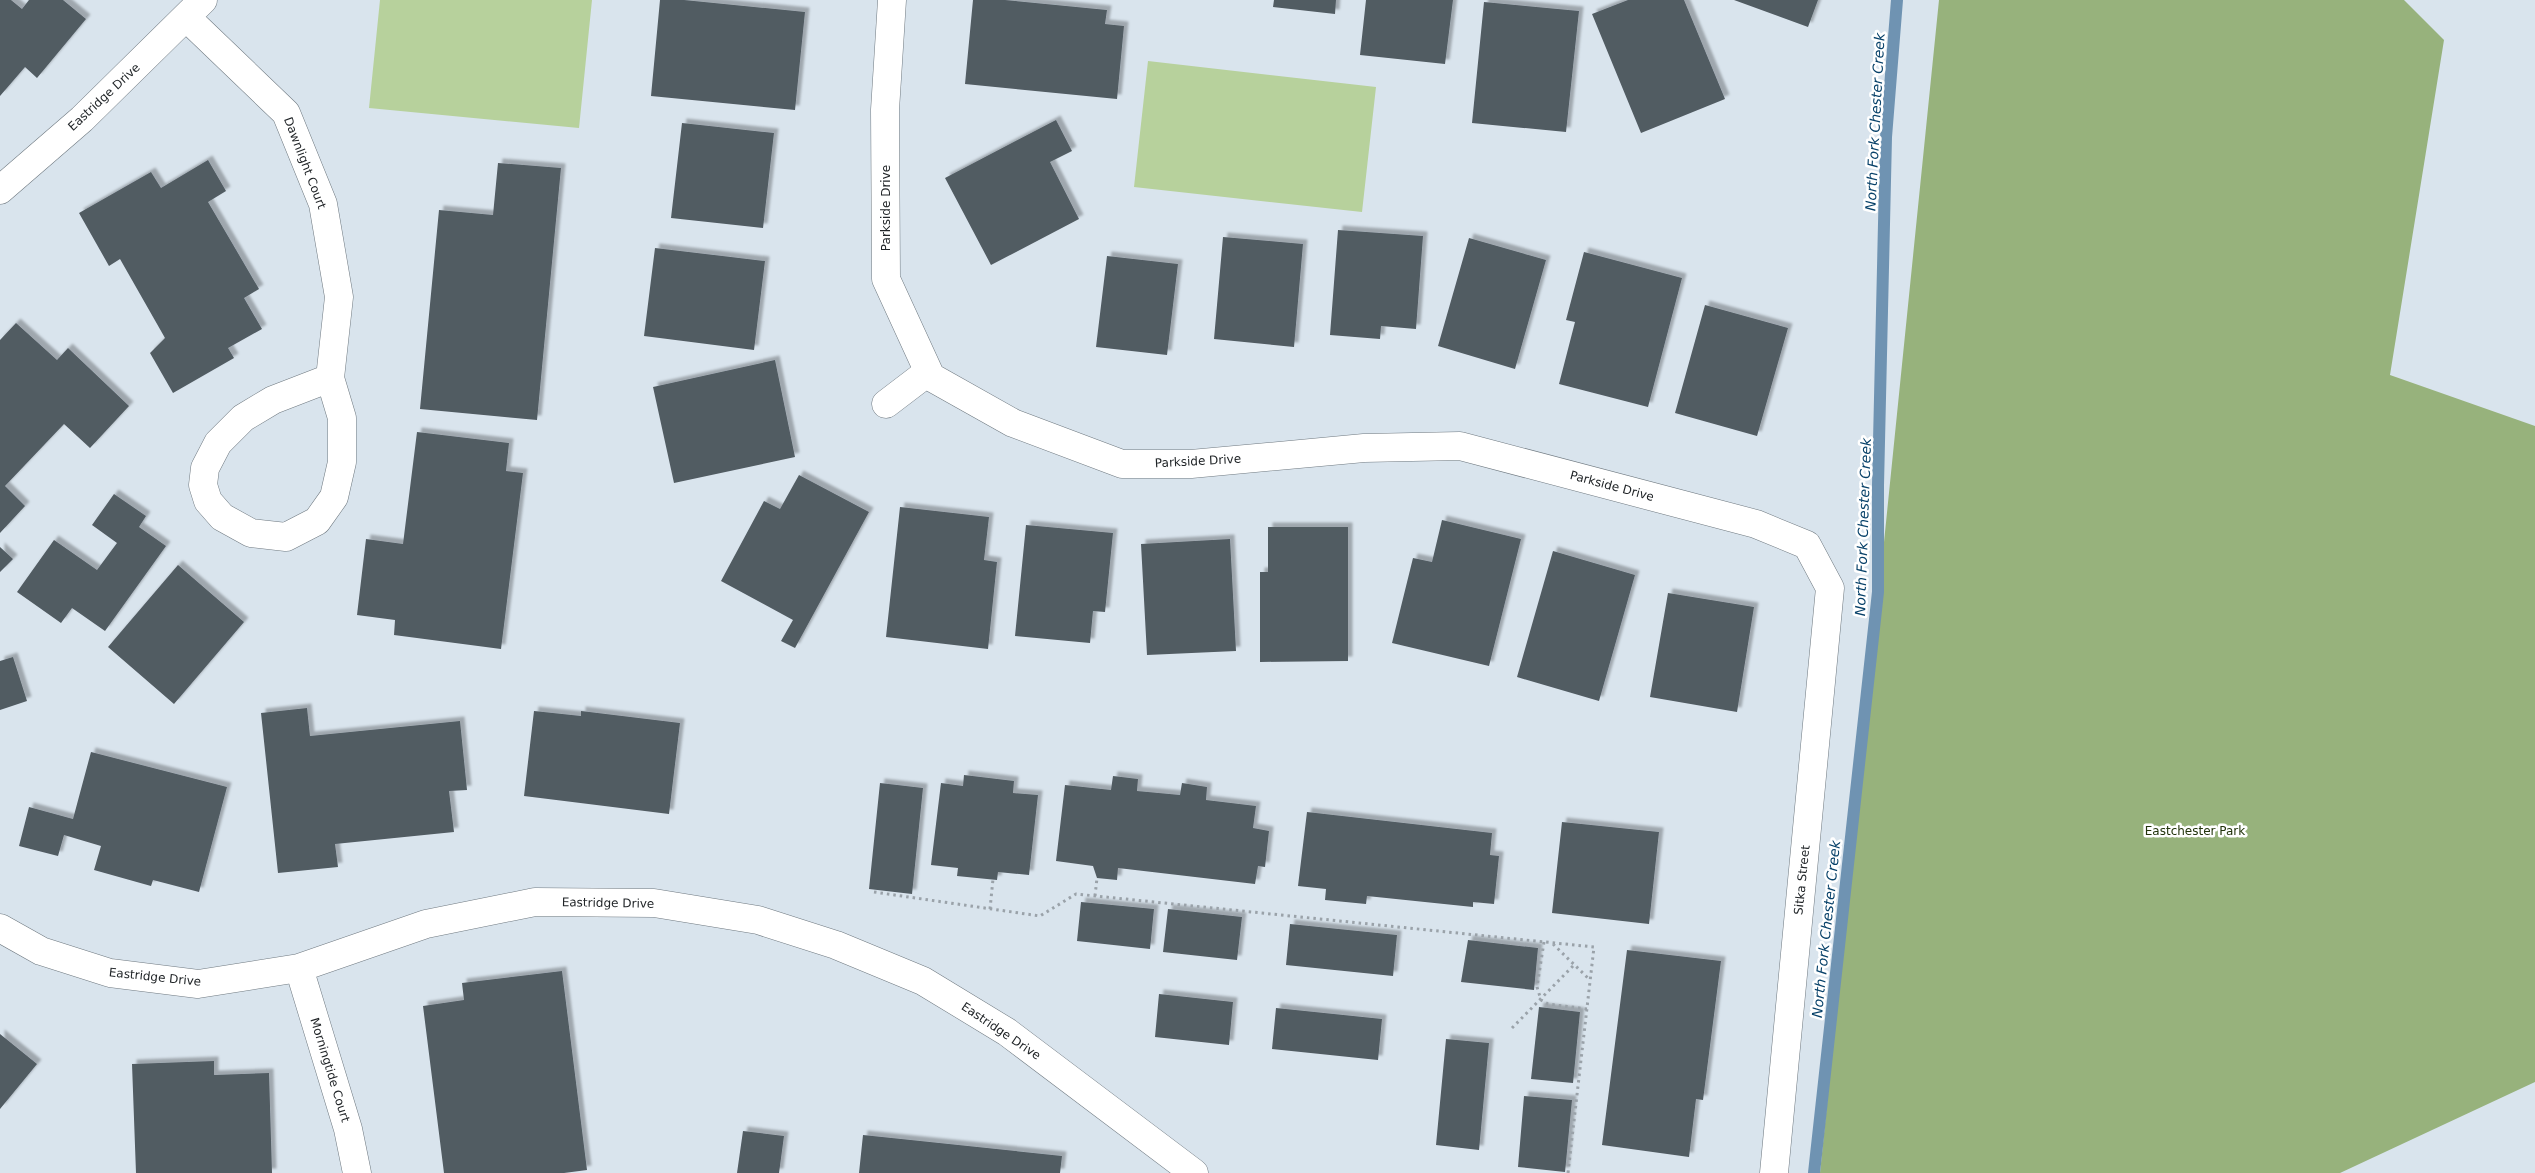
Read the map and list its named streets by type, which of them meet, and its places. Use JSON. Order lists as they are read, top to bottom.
{
  "streets": {
    "street": [
      "Eastridge Drive",
      "Dawnlight Court",
      "Parkside Drive",
      "Sitka Street",
      "Morningtide Court"
    ]
  },
  "crossings": [
    ["Eastridge Drive", "Dawnlight Court"],
    ["Eastridge Drive", "Morningtide Court"],
    ["Parkside Drive", "Sitka Street"]
  ],
  "water": ["North Fork Chester Creek"],
  "parks": ["Eastchester Park"]
}
